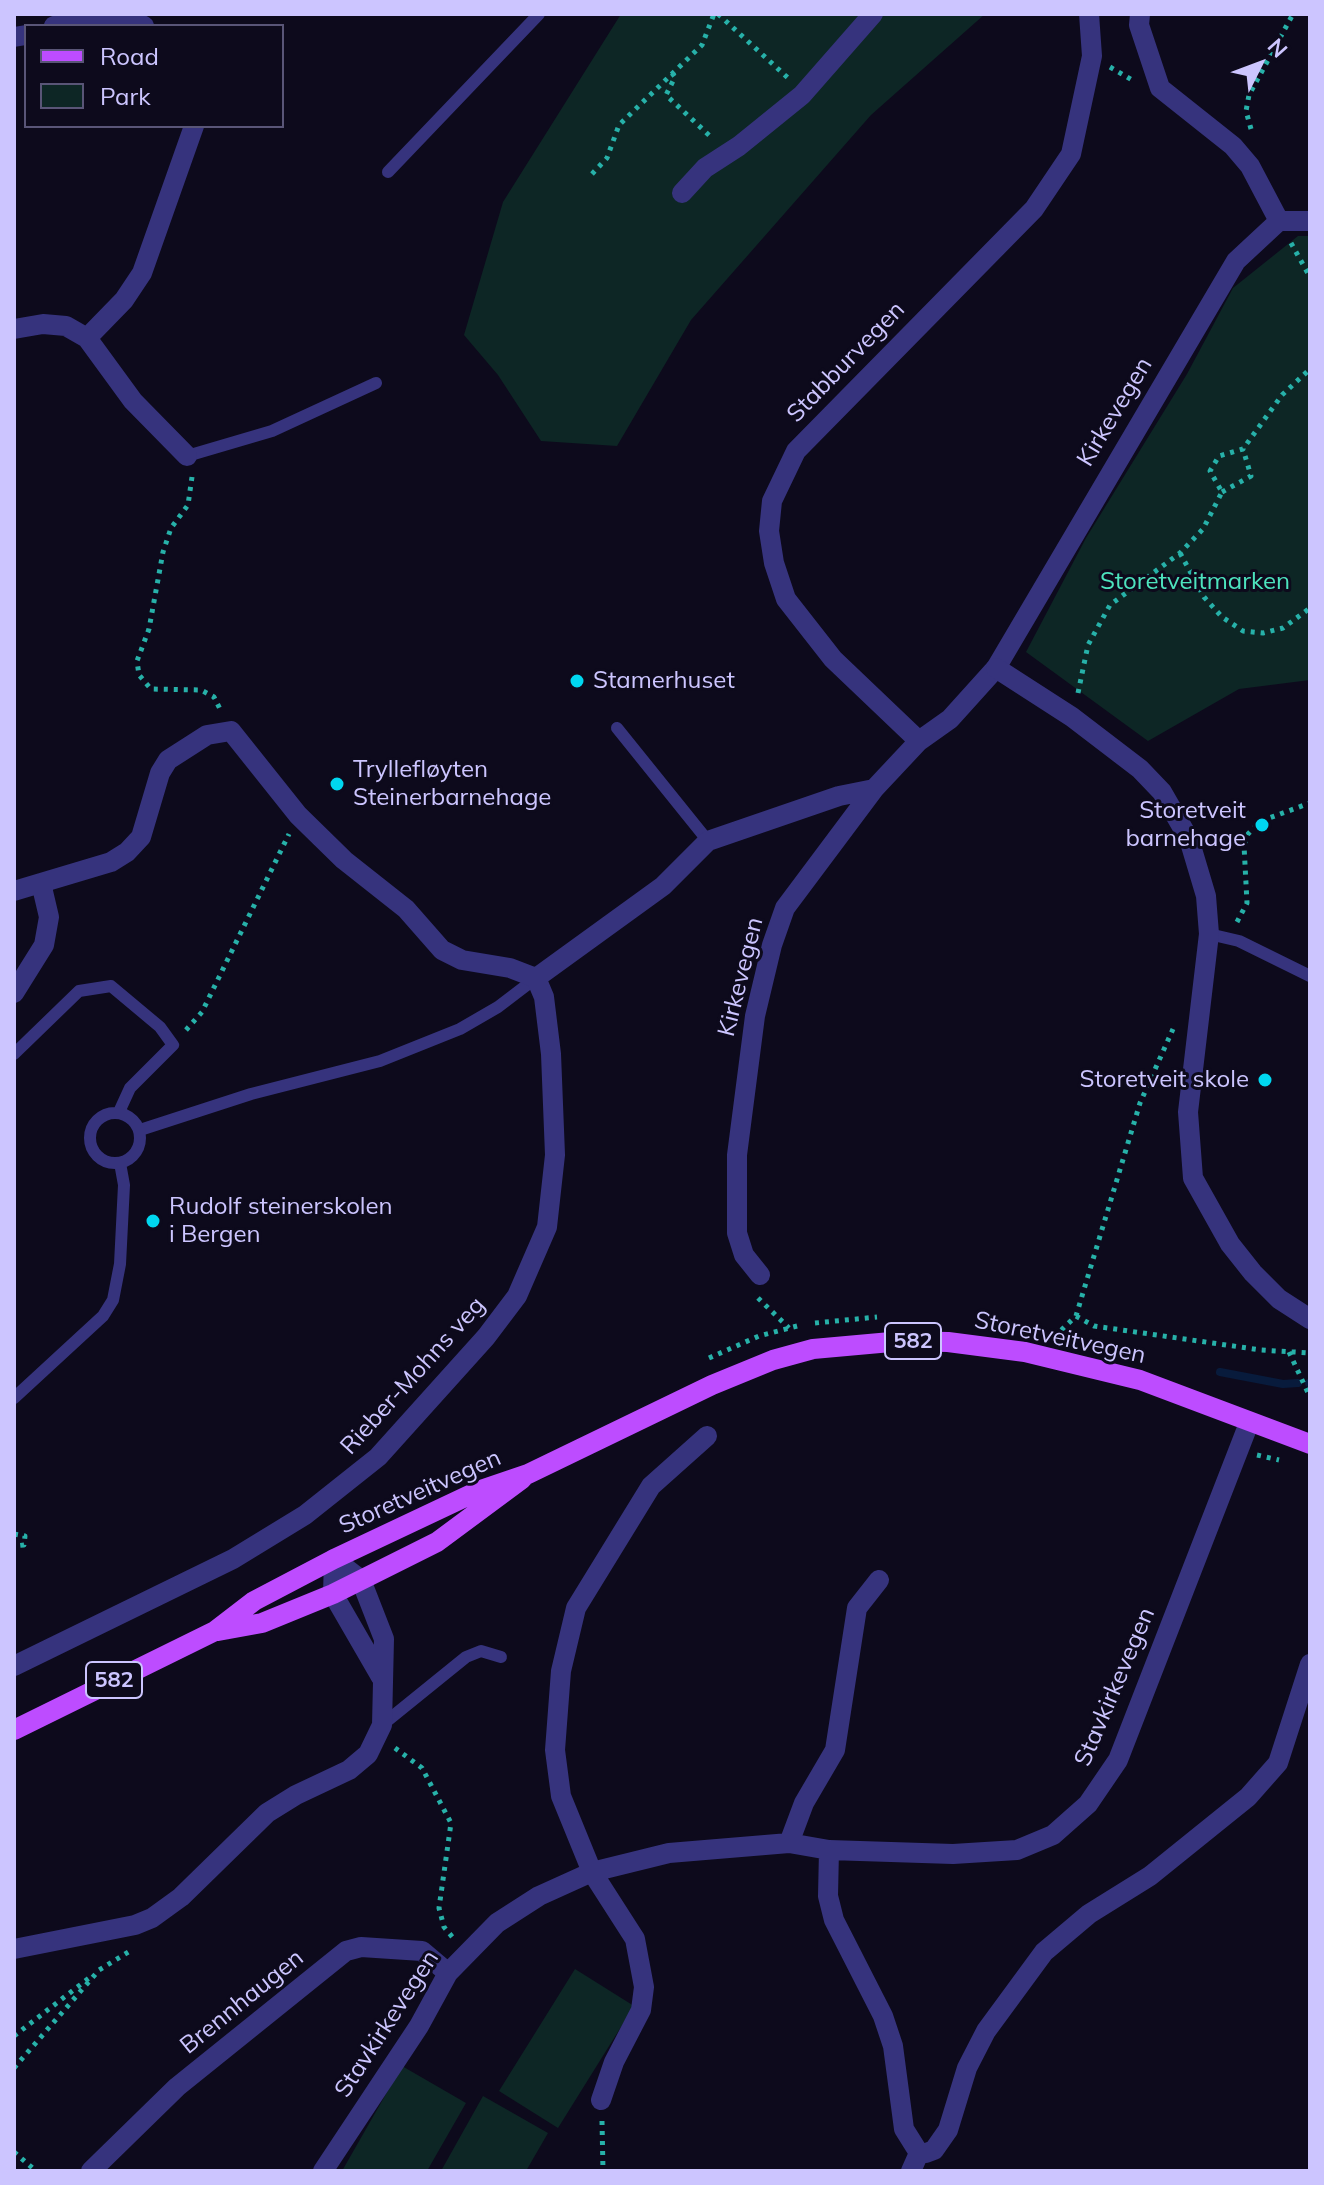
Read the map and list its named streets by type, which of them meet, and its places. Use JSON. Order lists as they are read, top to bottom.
{
  "streets": {
    "main road": ["Storetveitvegen", "582"],
    "street": [
      "Stabburvegen",
      "Kirkevegen",
      "Rieber-Mohns veg",
      "Stavkirkevegen",
      "Brennhaugen"
    ]
  },
  "crossings": [
    ["Stabburvegen", "Kirkevegen"],
    ["Storetveitvegen", "Stavkirkevegen"],
    ["Stavkirkevegen", "Brennhaugen"]
  ],
  "parks": ["Storetveitmarken"],
  "places": [
    "Stamerhuset",
    "Tryllefløyten Steinerbarnehage",
    "Storetveit barnehage",
    "Storetveit skole",
    "Rudolf steinerskolen i Bergen"
  ],
  "legend": ["Road", "Park"],
  "north": "top right"
}
